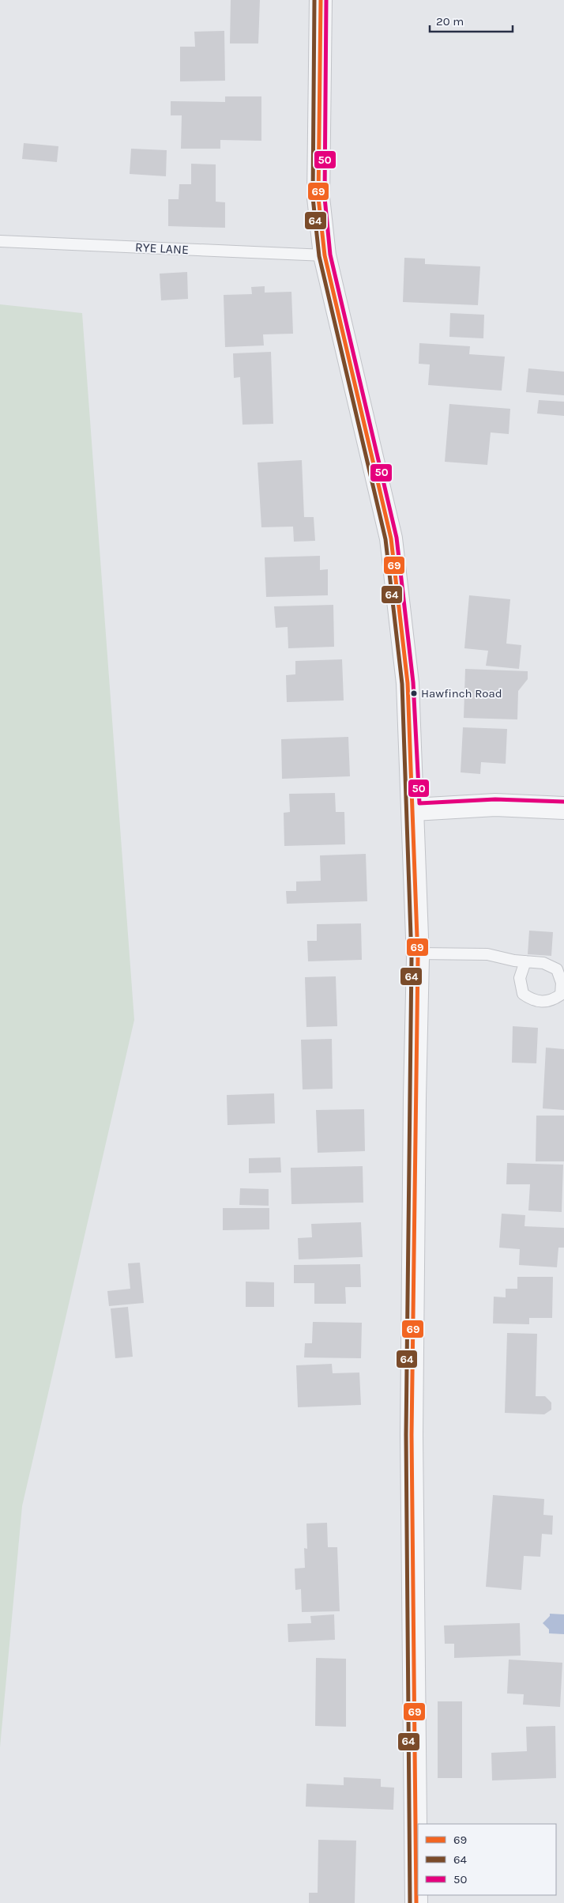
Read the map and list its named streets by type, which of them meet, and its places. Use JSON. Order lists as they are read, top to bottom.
{
  "streets": {
    "lane": ["RYE LANE"]
  },
  "places": ["Hawfinch Road"],
  "lines": ["transit line 69", "transit line 64", "transit line 50"],
  "legend": ["69", "64", "50"],
  "scale_bar": "20 m"
}
